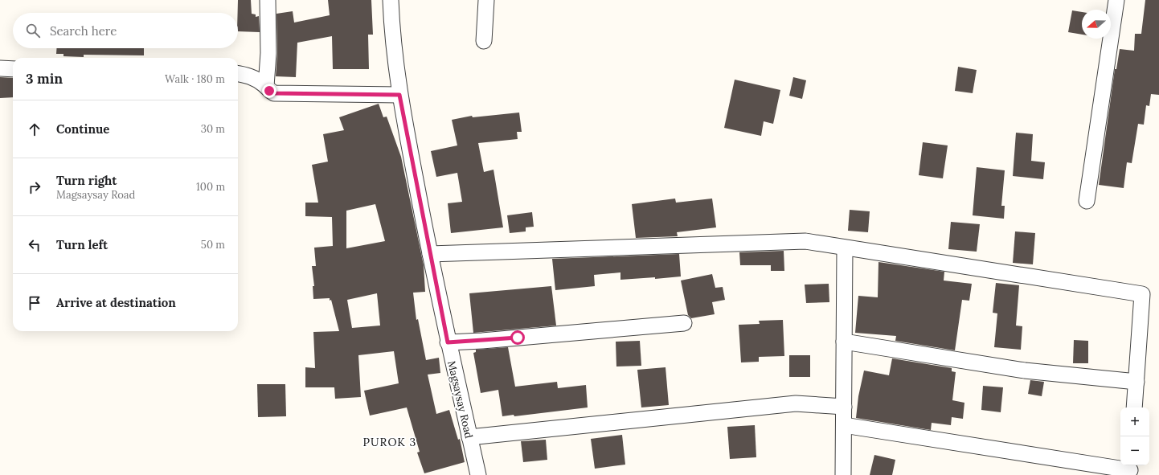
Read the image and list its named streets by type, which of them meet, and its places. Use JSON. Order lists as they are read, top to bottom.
{
  "streets": {
    "street": ["Magsaysay Road"]
  },
  "districts": ["PUROK 3"],
  "north": "left",
  "page": {
    "search": "Search here",
    "heading": ["3 min", "Walk · 180 m"],
    "list": [
      ["Continue", "30 m"],
      ["Turn right", "Magsaysay Road", "100 m"],
      ["Turn left", "50 m"],
      "Arrive at destination"
    ],
    "map_buttons": ["+", "−"]
  }
}
